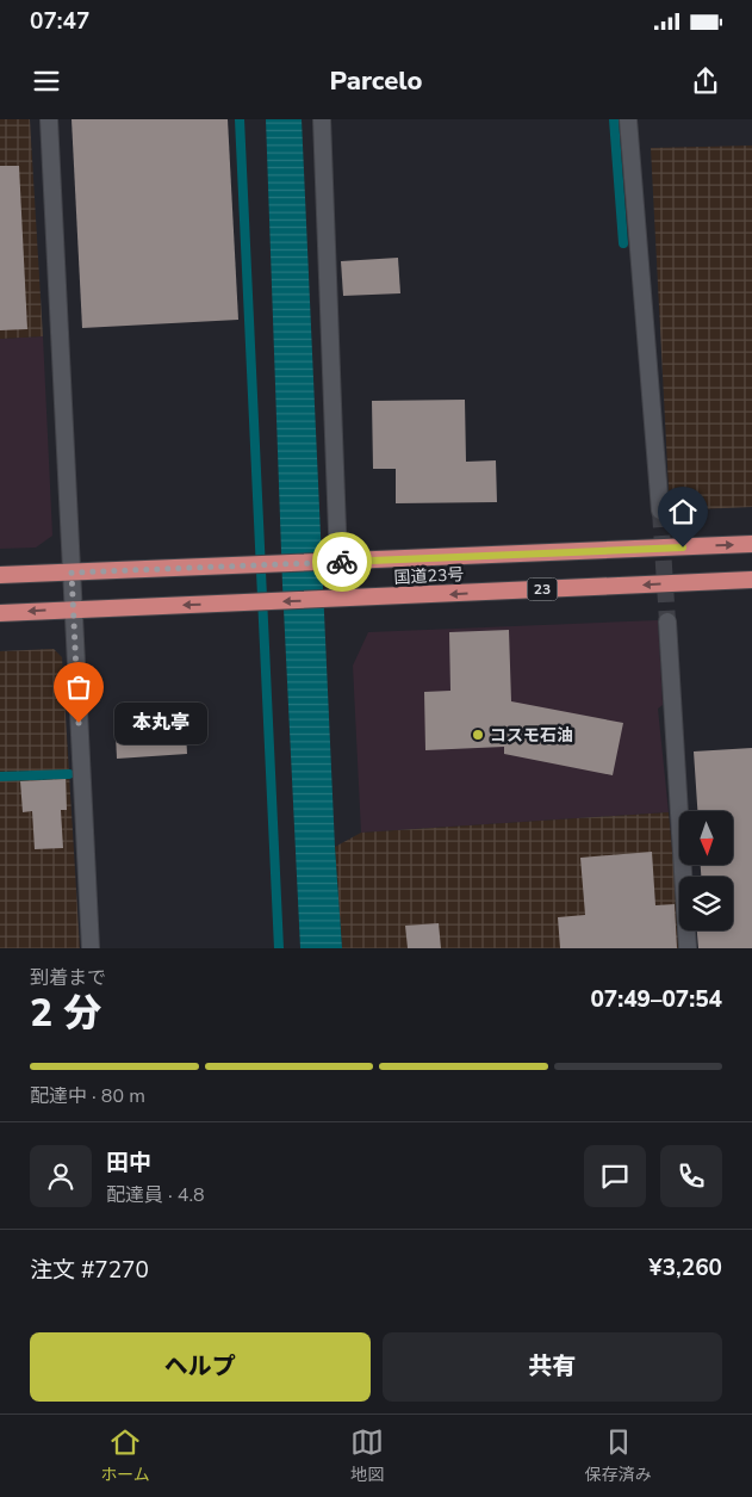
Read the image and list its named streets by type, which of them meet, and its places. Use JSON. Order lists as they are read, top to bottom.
{
  "streets": {
    "highway": ["国道23号", "23"]
  },
  "places": ["本丸亭", "コスモ石油"],
  "north": "bottom",
  "page": {
    "status": "07:47",
    "header": "Parcelo",
    "bubble": "本丸亭",
    "heading": ["2 分", "到着まで", "07:49–07:54"],
    "panel": [
      "田中",
      "配達員 · 4.8",
      "注文 #7270",
      "¥3,260"
    ],
    "bar": "配達中 · 80 m",
    "buttons": ["ヘルプ", "共有"],
    "tabs": ["ホーム", "地図", "保存済み"]
  }
}
